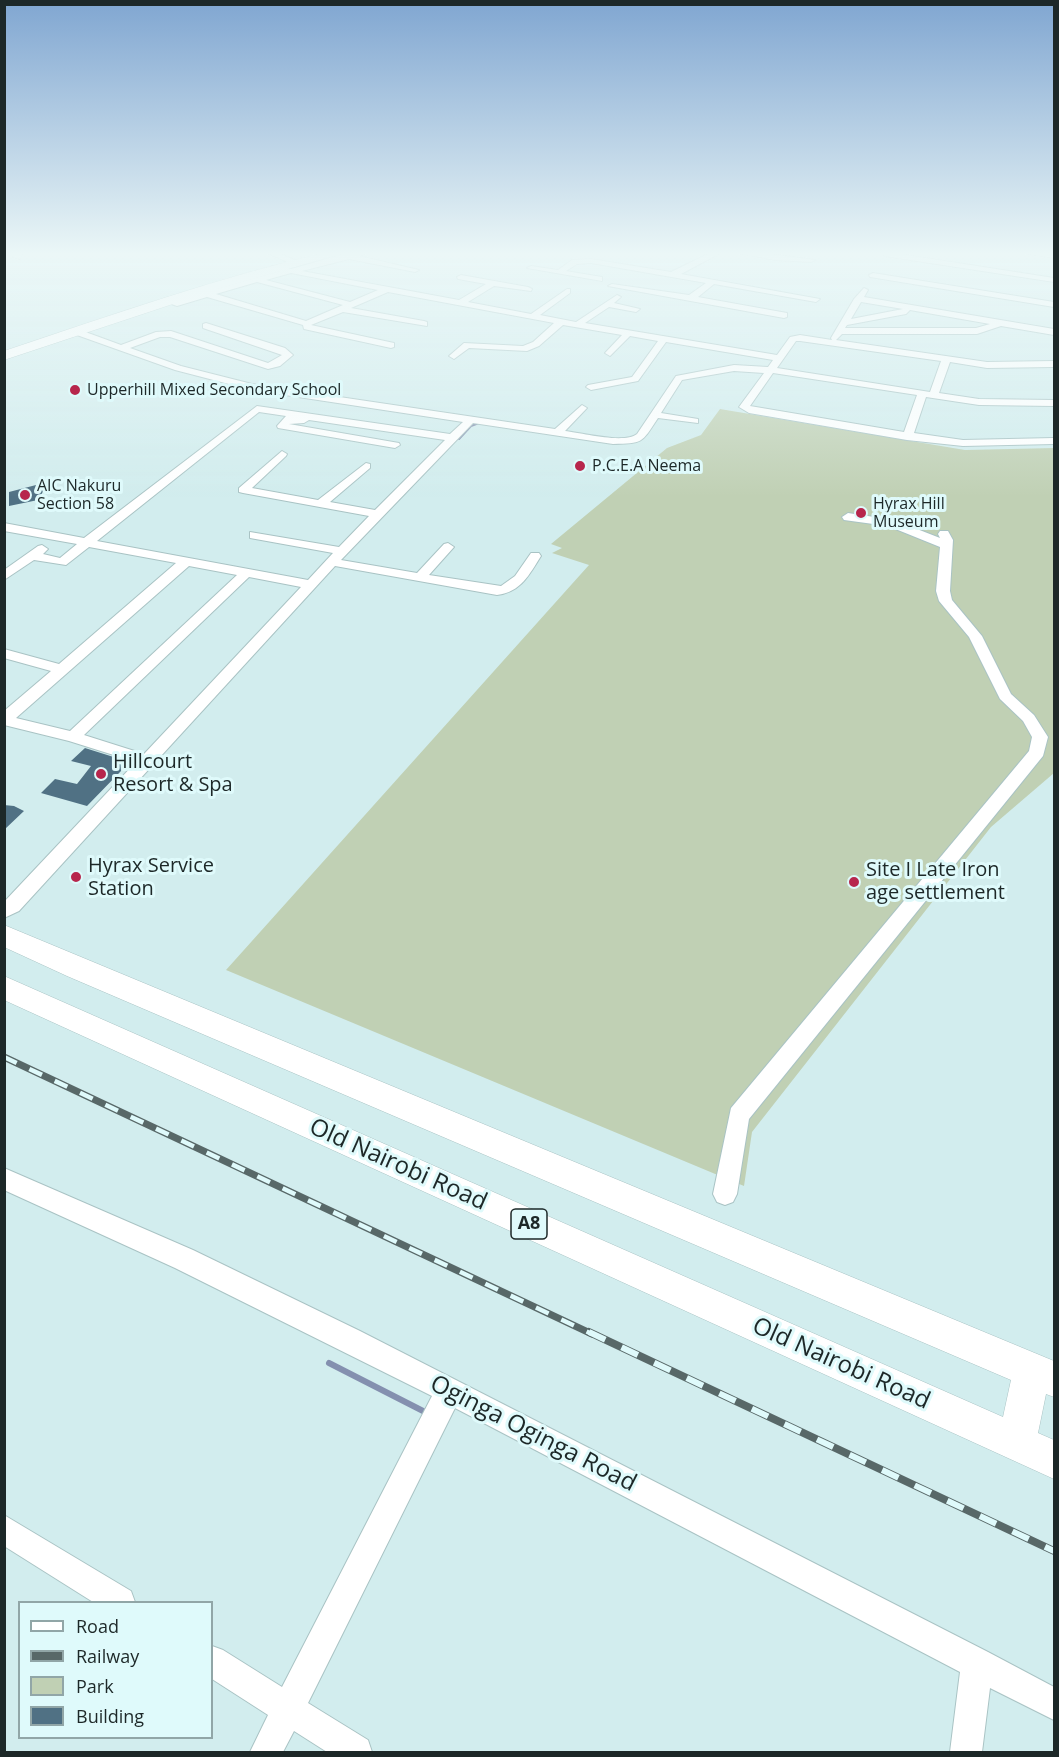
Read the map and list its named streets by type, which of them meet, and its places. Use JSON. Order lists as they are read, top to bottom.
{
  "streets": {
    "highway": ["Old Nairobi Road", "A8"],
    "street": ["Oginga Oginga Road"]
  },
  "places": [
    "Upperhill Mixed Secondary School",
    "P.C.E.A Neema",
    "AIC Nakuru Section 58",
    "Hyrax Hill Museum",
    "Hillcourt Resort & Spa",
    "Hyrax Service Station",
    "Site I Late Iron age settlement"
  ],
  "legend": [
    "Road",
    "Railway",
    "Park",
    "Building"
  ]
}
